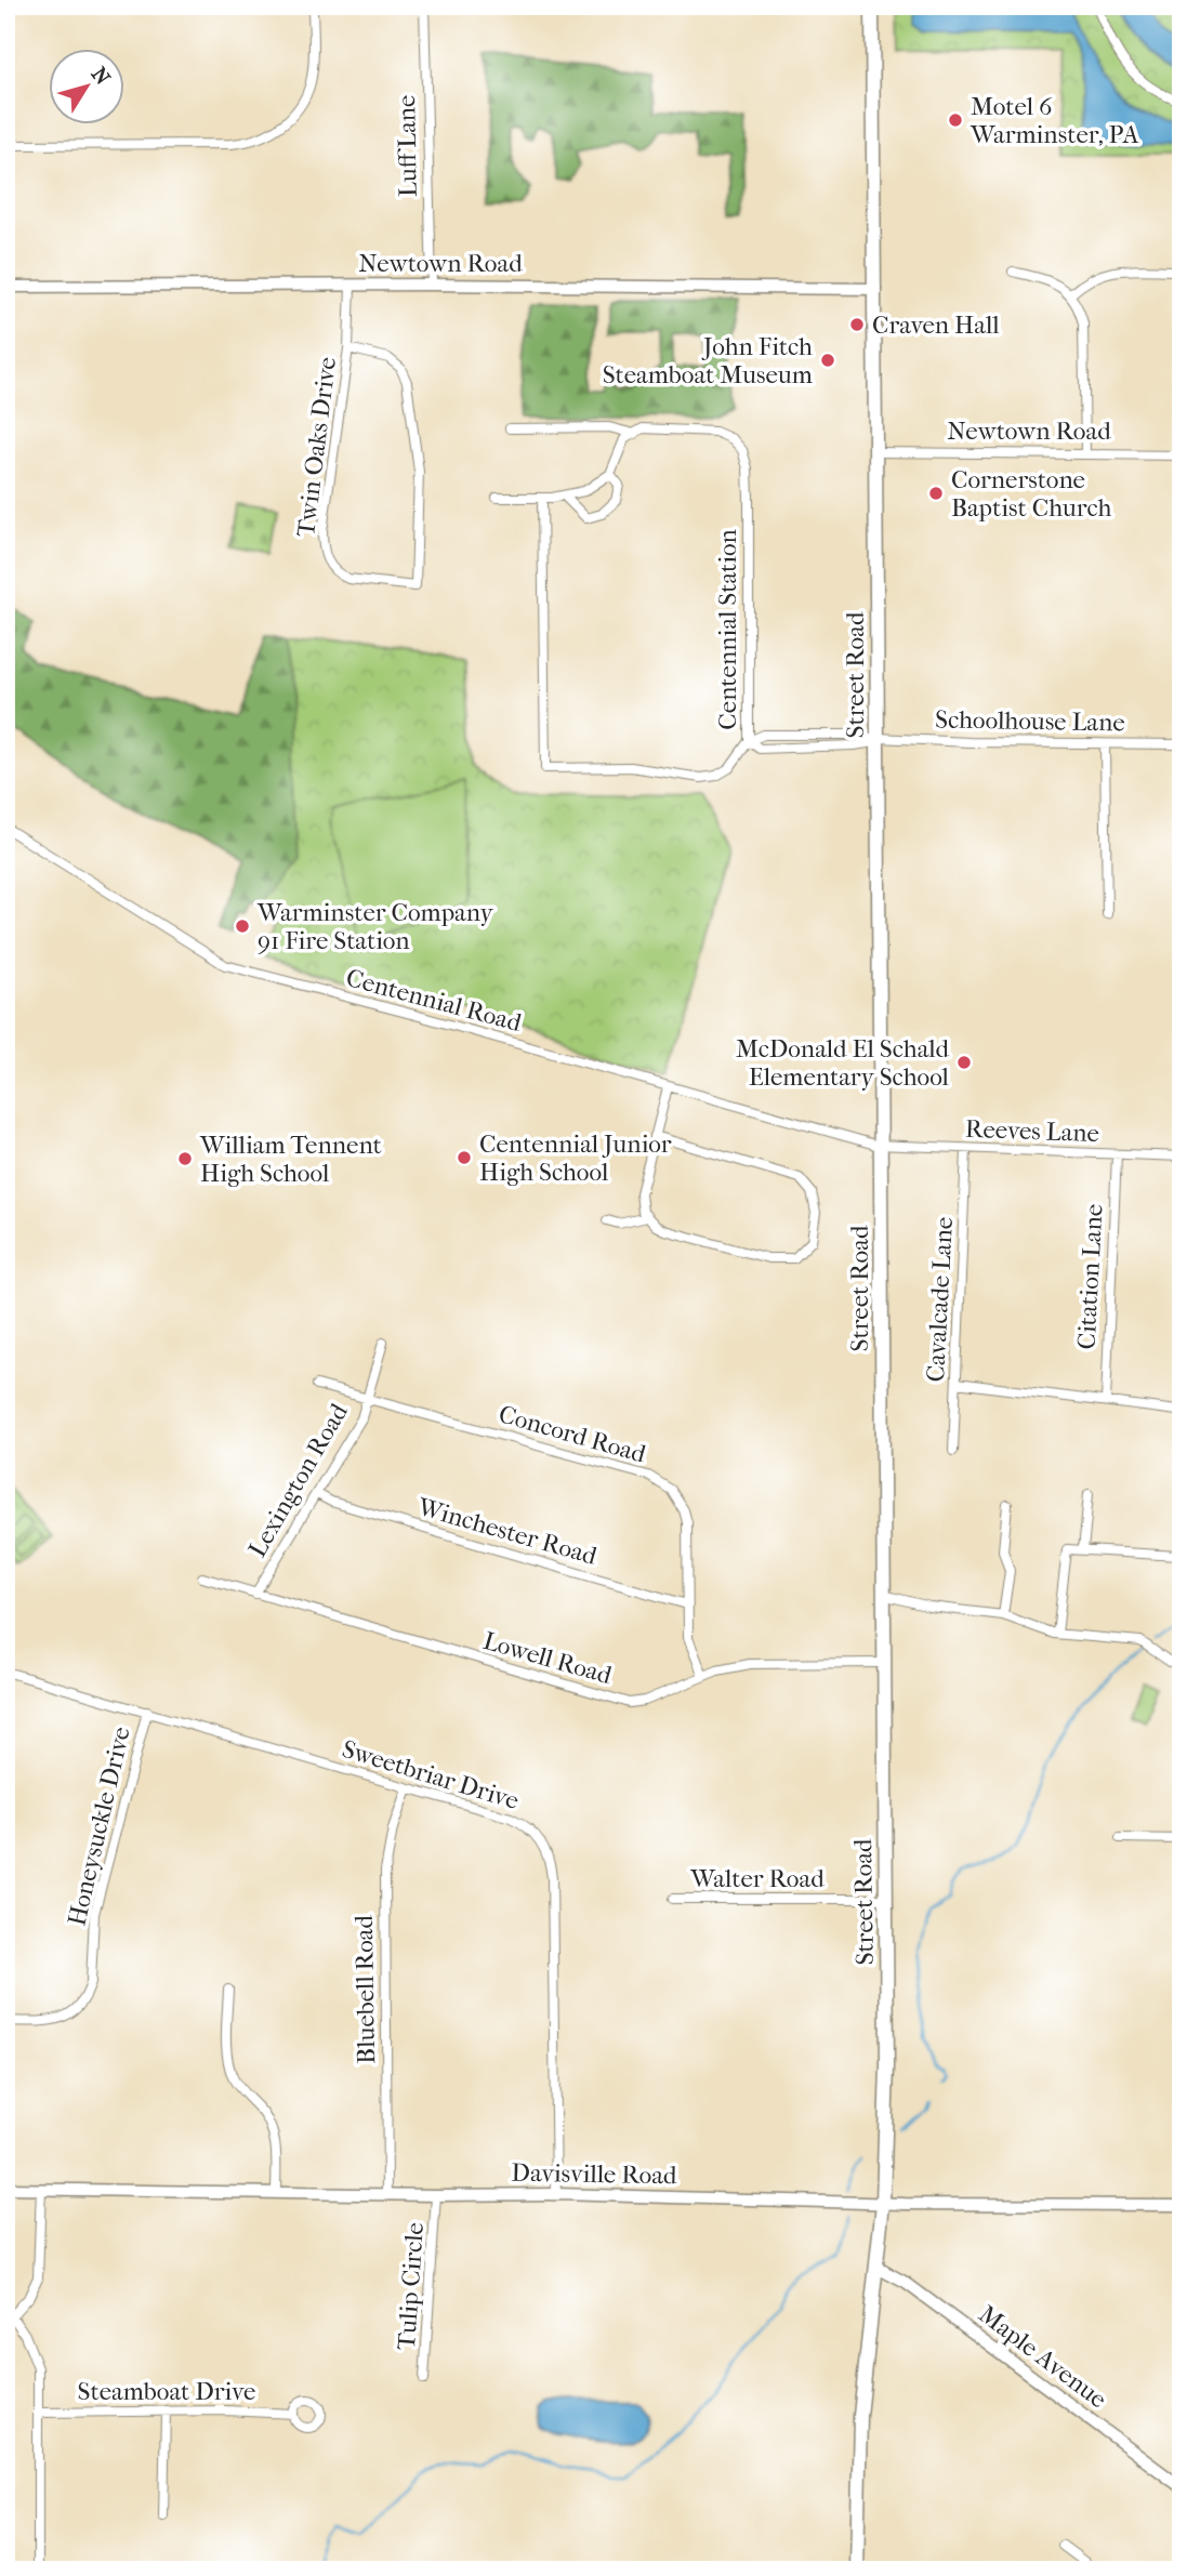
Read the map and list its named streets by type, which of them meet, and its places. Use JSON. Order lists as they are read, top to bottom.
{
  "streets": {
    "main road": ["Street Road"],
    "street": [
      "Luff Lane",
      "Newtown Road",
      "Twin Oaks Drive",
      "Centennial Station",
      "Schoolhouse Lane",
      "Centennial Road",
      "Reeves Lane",
      "Citation Lane",
      "Cavalcade Lane",
      "Concord Road",
      "Lexington Road",
      "Winchester Road",
      "Lowell Road",
      "Sweetbriar Drive",
      "Honeysuckle Drive",
      "Walter Road",
      "Bluebell Road",
      "Davisville Road",
      "Tulip Circle",
      "Maple Avenue",
      "Steamboat Drive"
    ]
  },
  "crossings": [
    ["Luff Lane", "Newtown Road"],
    ["Newtown Road", "Twin Oaks Drive"],
    ["Newtown Road", "Street Road"],
    ["Centennial Station", "Schoolhouse Lane"],
    ["Street Road", "Schoolhouse Lane"],
    ["Street Road", "Centennial Road"],
    ["Street Road", "Reeves Lane"],
    ["Street Road", "Lowell Road"],
    ["Street Road", "Walter Road"],
    ["Street Road", "Davisville Road"],
    ["Street Road", "Maple Avenue"],
    ["Centennial Road", "Reeves Lane"],
    ["Reeves Lane", "Citation Lane"],
    ["Reeves Lane", "Cavalcade Lane"],
    ["Concord Road", "Lexington Road"],
    ["Concord Road", "Winchester Road"],
    ["Concord Road", "Lowell Road"],
    ["Lexington Road", "Winchester Road"],
    ["Lexington Road", "Lowell Road"],
    ["Sweetbriar Drive", "Honeysuckle Drive"],
    ["Sweetbriar Drive", "Bluebell Road"],
    ["Sweetbriar Drive", "Davisville Road"],
    ["Bluebell Road", "Davisville Road"],
    ["Davisville Road", "Tulip Circle"]
  ],
  "places": [
    "Motel 6 Warminster, PA",
    "Craven Hall",
    "John Fitch Steamboat Museum",
    "Cornerstone Baptist Church",
    "Warminster Company 91 Fire Station",
    "McDonald El Schald Elementary School",
    "Centennial Junior High School",
    "William Tennent High School"
  ],
  "north": "top right"
}
